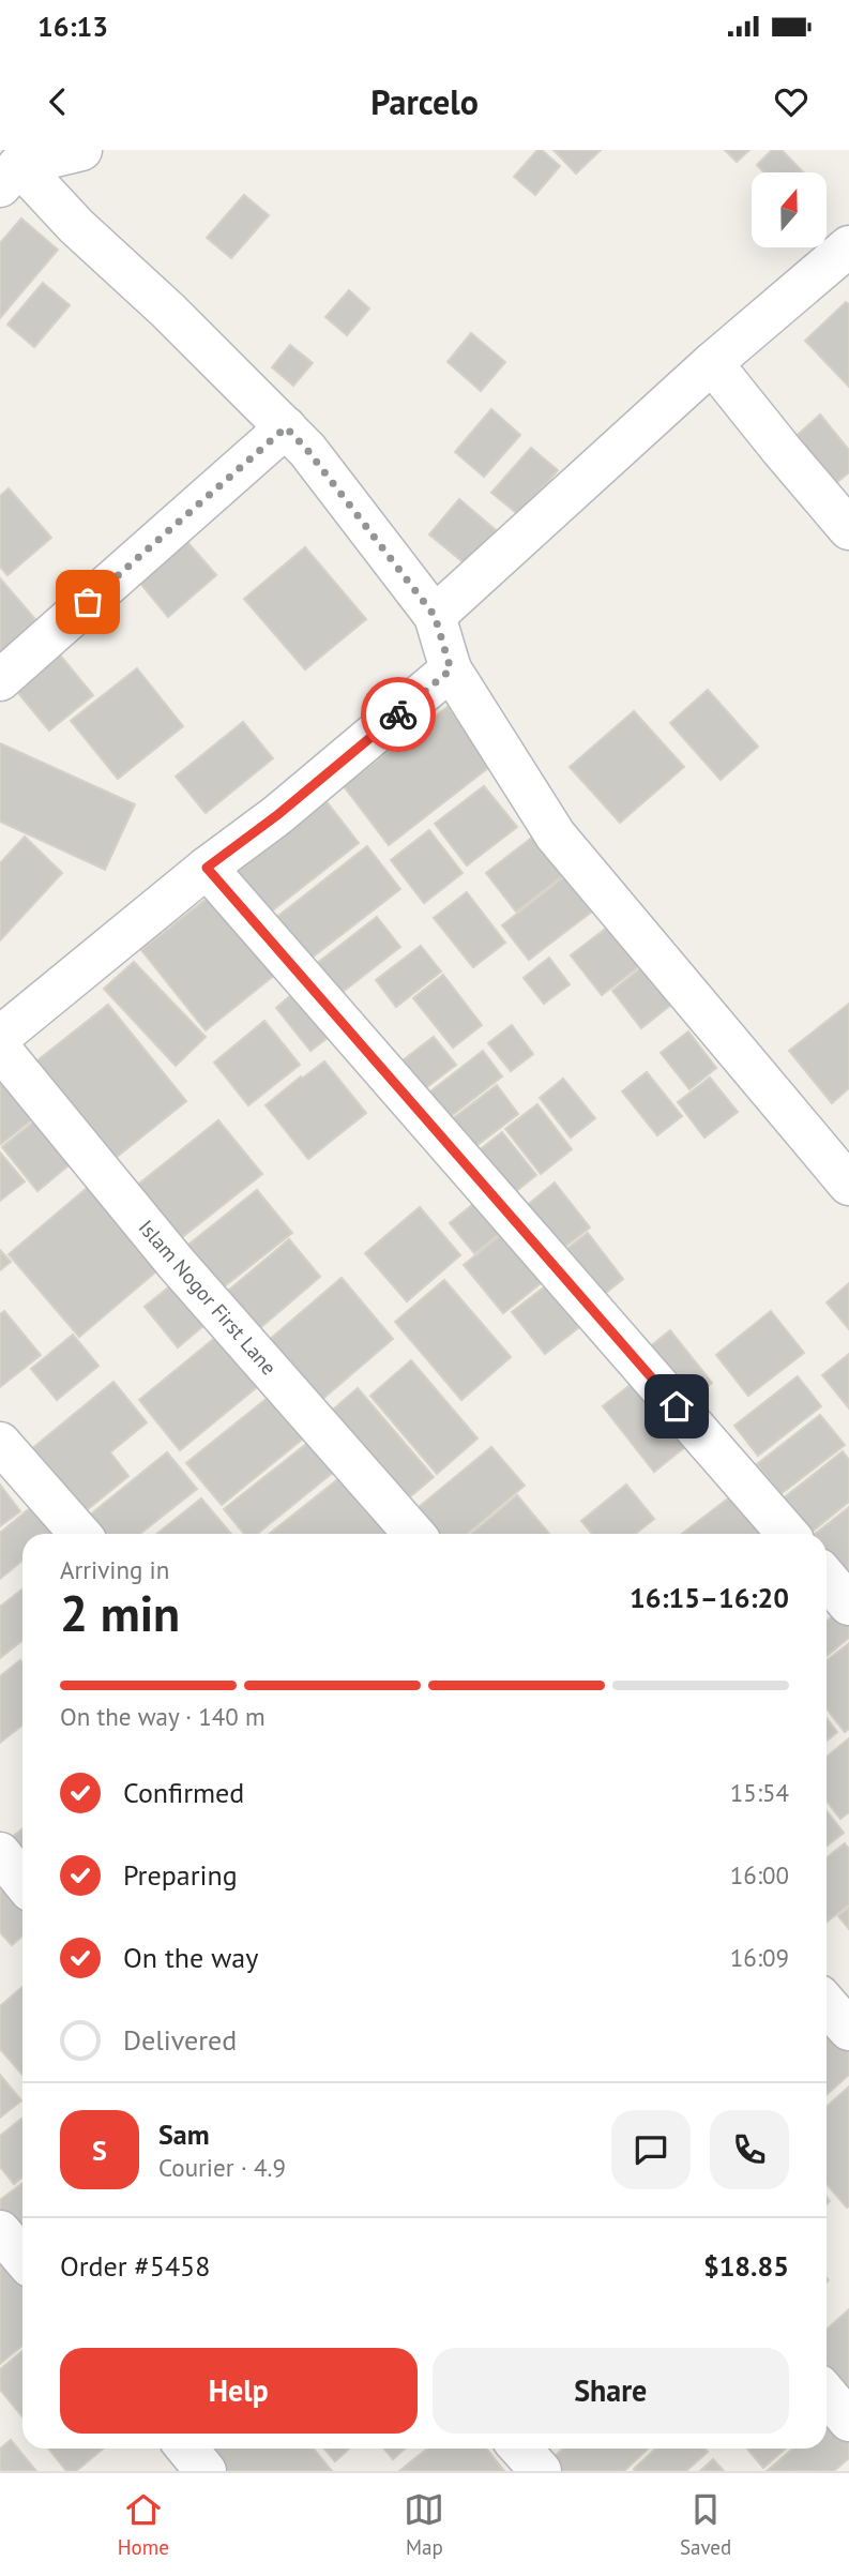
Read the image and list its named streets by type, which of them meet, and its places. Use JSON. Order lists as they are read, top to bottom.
{
  "streets": {
    "street": ["Islam Nogor First Lane"]
  },
  "north": "top",
  "page": {
    "status": "16:13",
    "header": "Parcelo",
    "heading": ["2 min", "Arriving in", "16:15–16:20"],
    "panel": [
      "Sam",
      "Courier · 4.9",
      "Order #5458",
      "$18.85"
    ],
    "bar": "On the way · 140 m",
    "list": [
      ["Confirmed", "15:54"],
      ["Preparing", "16:00"],
      ["On the way", "16:09"],
      "Delivered"
    ],
    "round": "S",
    "buttons": ["Help", "Share"],
    "tabs": ["Home", "Map", "Saved"]
  }
}
